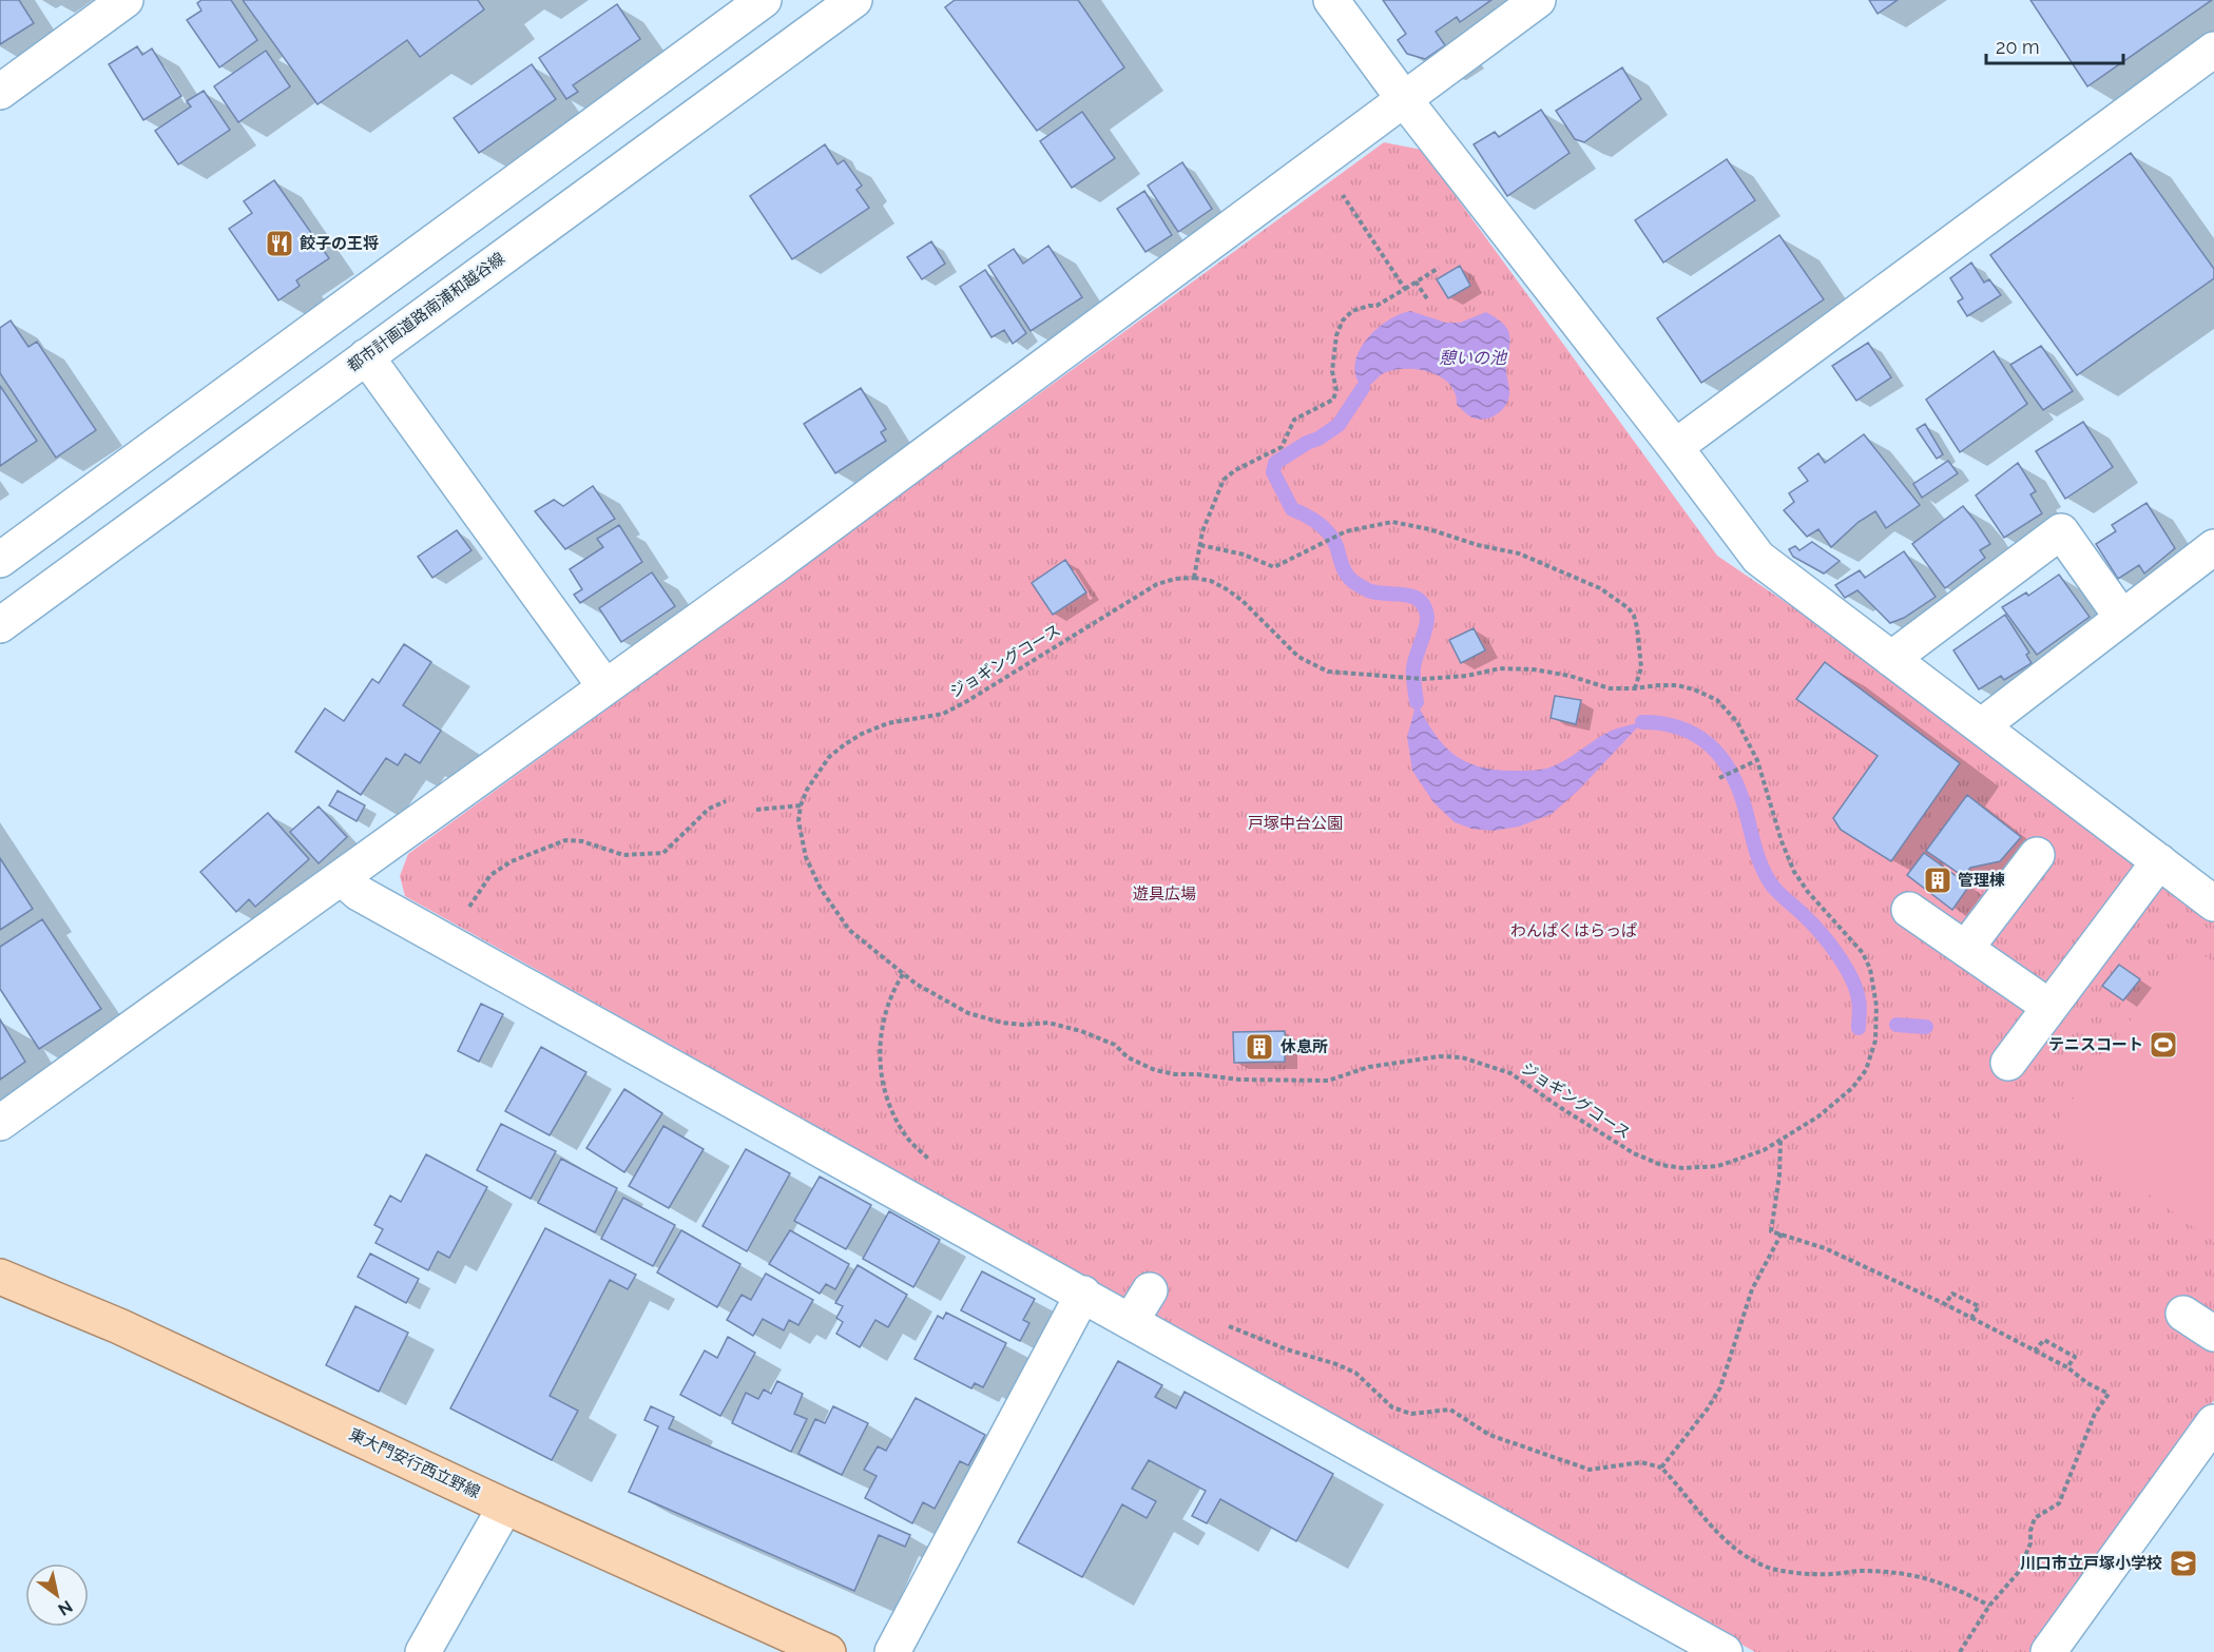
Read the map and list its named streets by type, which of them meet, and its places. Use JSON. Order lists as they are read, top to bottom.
{
  "streets": {
    "main road": ["東大門安行西立野線"],
    "street": ["都市計画道路南浦和越谷線"],
    "path": ["ジョギングコース"]
  },
  "water": ["憩いの池"],
  "parks": ["戸塚中台公園", "遊具広場", "わんぱくはらっぱ"],
  "places": {
    "restaurant": ["餃子の王将"],
    "building": ["管理棟", "休息所"],
    "sports": ["テニスコート"],
    "school or university": ["川口市立戸塚小学校"]
  },
  "scale_bar": "20 m",
  "north": "bottom right"
}
